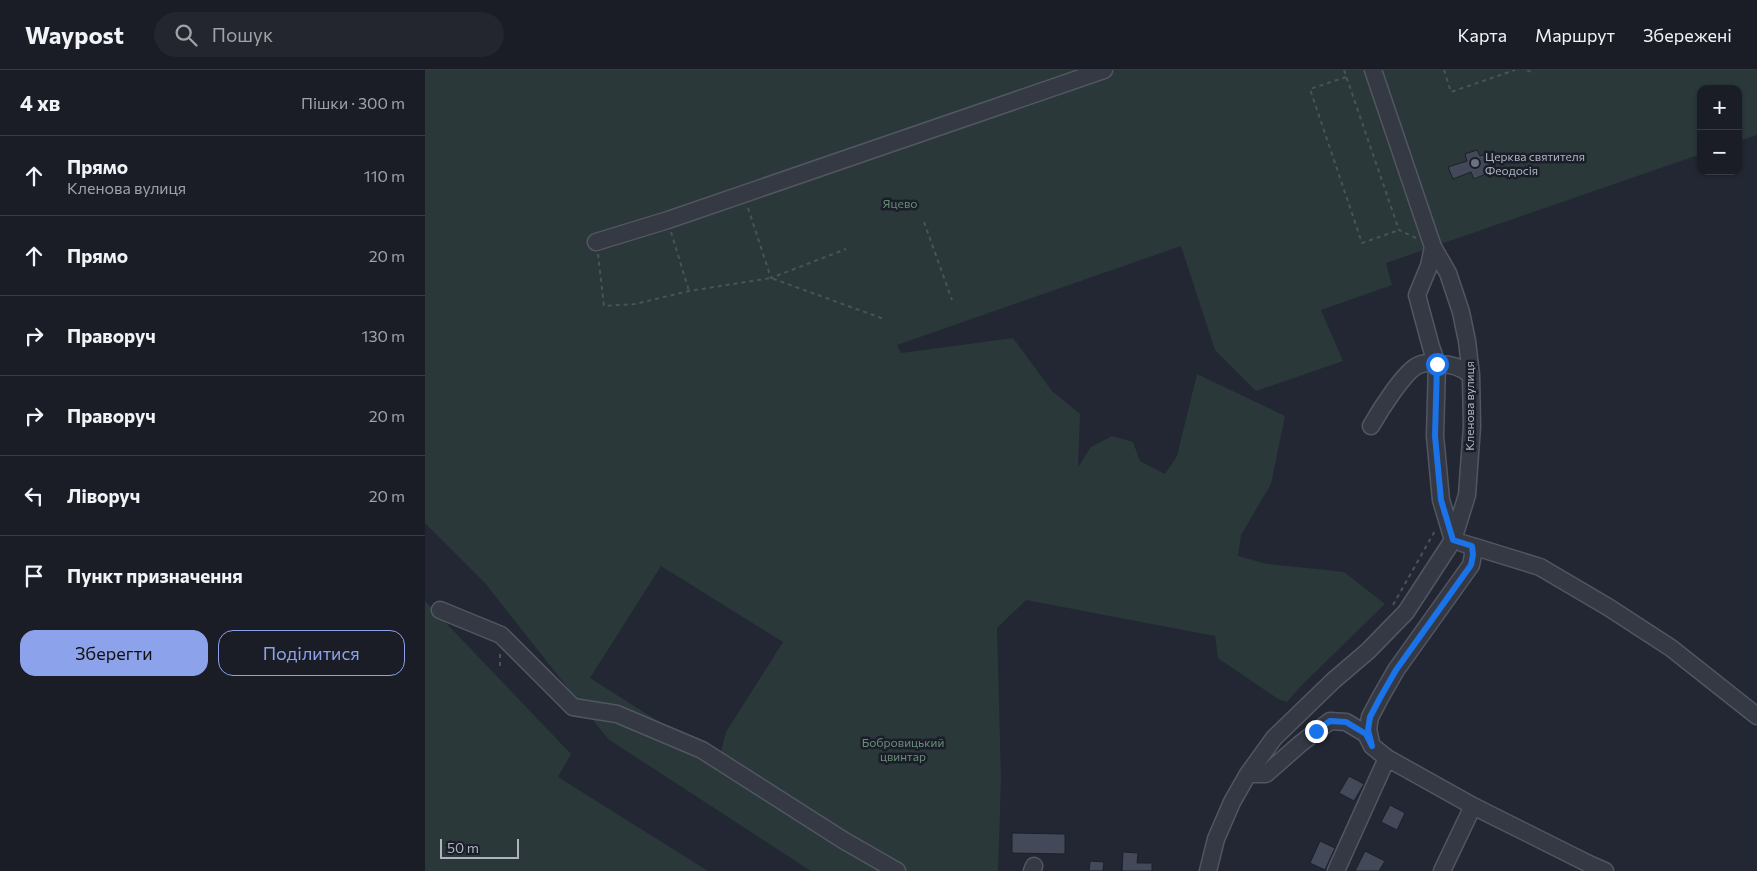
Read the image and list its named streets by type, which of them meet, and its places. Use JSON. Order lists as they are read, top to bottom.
{
  "streets": {
    "street": ["Кленова вулиця"]
  },
  "parks": ["Яцево", "Бобровицький цвинтар"],
  "places": ["Церква святителя Феодосія"],
  "scale_bar": "50 m",
  "page": {
    "header": "Waypost",
    "search": "Пошук",
    "nav": ["Карта", "Маршрут", "Збережені"],
    "heading": ["4 хв", "Пішки · 300 m"],
    "map_buttons": ["+", "−"],
    "list": [
      ["Прямо", "Кленова вулиця", "110 m"],
      ["Прямо", "20 m"],
      ["Праворуч", "130 m"],
      ["Праворуч", "20 m"],
      ["Ліворуч", "20 m"],
      "Пункт призначення"
    ],
    "buttons": ["Зберегти", "Поділитися"],
    "scale": "50 m"
  }
}
